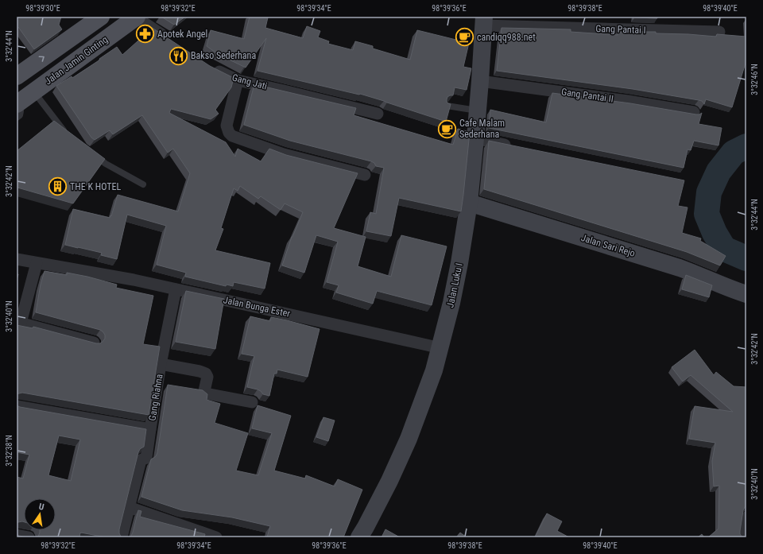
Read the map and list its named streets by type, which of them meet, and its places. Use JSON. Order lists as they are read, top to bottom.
{
  "streets": {
    "main road": ["Jalan Jamin Ginting"],
    "street": [
      "Gang Pantai I",
      "Gang Jati",
      "Gang Pantai II",
      "Jalan Sari Rejo",
      "Jalan Luku I",
      "Jalan Bunga Ester",
      "Gang Riahna"
    ]
  },
  "crossings": [
    ["Gang Pantai I", "Jalan Luku I"],
    ["Gang Pantai II", "Jalan Luku I"],
    ["Jalan Sari Rejo", "Jalan Luku I"],
    ["Jalan Luku I", "Jalan Bunga Ester"],
    ["Jalan Bunga Ester", "Gang Riahna"]
  ],
  "places": {
    "pharmacy": ["Apotek Angel"],
    "cafe": ["candiqq988.net", "Cafe Malam Sederhana"],
    "restaurant": ["Bakso Sederhana"],
    "building": ["THE K HOTEL"]
  },
  "north": "top",
  "coordinates": [
    "98°39'30\"E",
    "98°39'32\"E",
    "98°39'34\"E",
    "98°39'36\"E",
    "98°39'38\"E",
    "98°39'40\"E",
    "3°32'44\"N",
    "3°32'46\"N",
    "3°32'42\"N",
    "3°32'40\"N",
    "3°32'38\"N"
  ]
}
